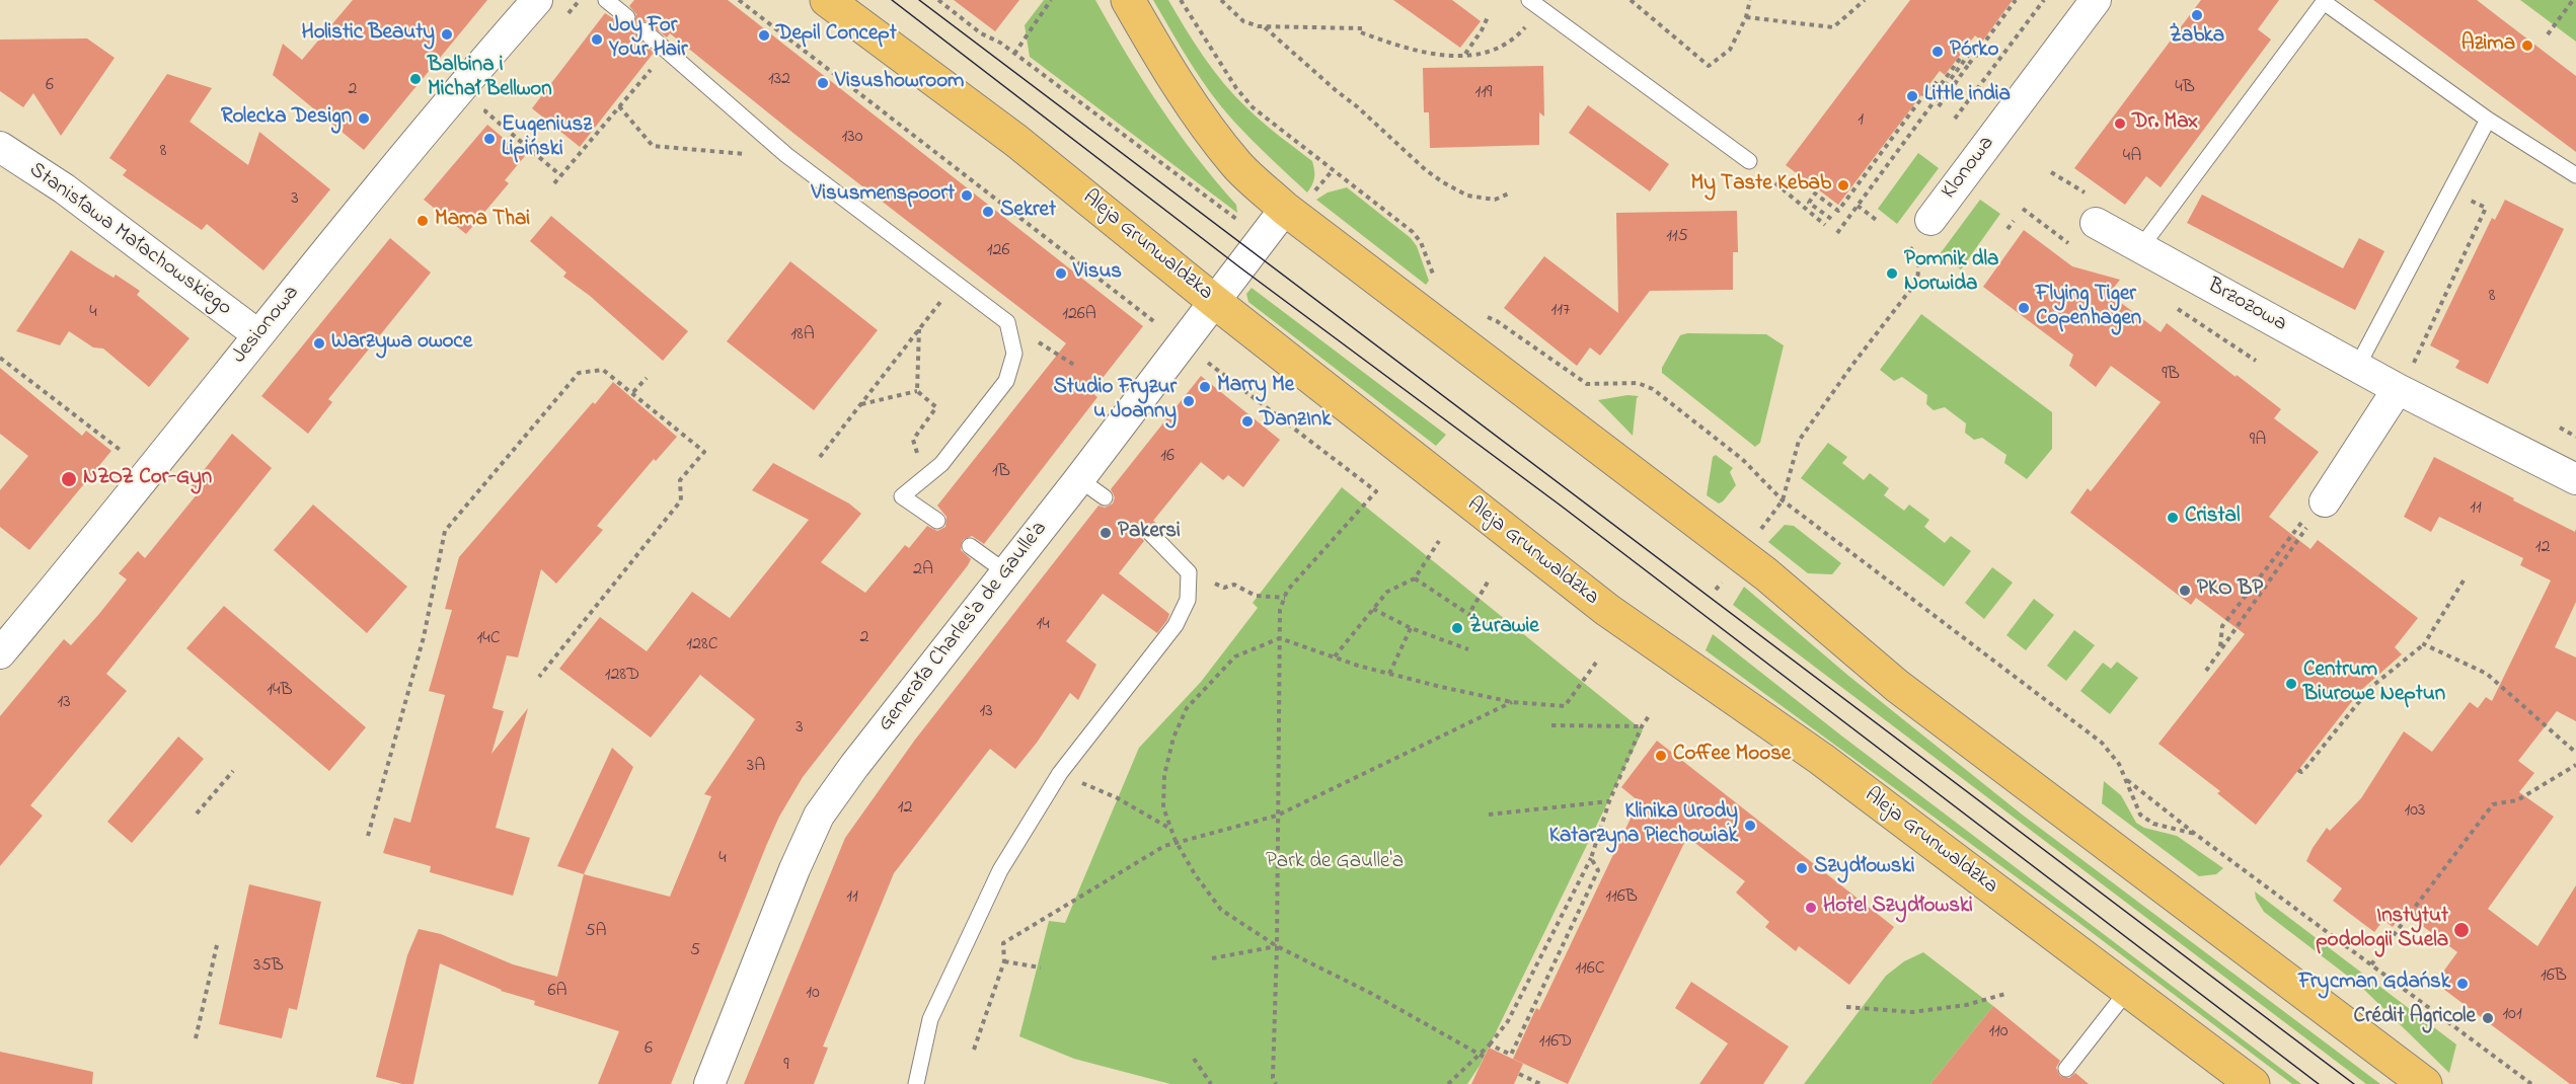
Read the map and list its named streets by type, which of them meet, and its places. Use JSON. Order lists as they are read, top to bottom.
{
  "streets": {
    "main road": ["Aleja Grunwaldzka"],
    "street": [
      "Klonowa",
      "Stanisława Małachowskiego",
      "Brzozowa",
      "Jesionowa",
      "Generała Charles'a de Gaulle'a"
    ]
  },
  "crossings": [
    ["Stanisława Małachowskiego", "Jesionowa"],
    ["Aleja Grunwaldzka", "Generała Charles'a de Gaulle'a"]
  ],
  "parks": ["Park de Gaulle'a"],
  "places": [
    "Żabka",
    "Holistic Beauty",
    "Depil Concept",
    "Joy For Your Hair",
    "Azima",
    "Pórko",
    "Balbina i Michał Bellwon",
    "Visushowroom",
    "Little india",
    "Rolecka Design",
    "Dr. Max",
    "Eugeniusz Lipiński",
    "My Taste Kebab",
    "Visusmenspoort",
    "Sekret",
    "Mama Thai",
    "Visus",
    "Pomnik dla Norwida",
    "Flying Tiger Copenhagen",
    "Warzywa owoce",
    "Marry Me",
    "Studio Fryzur u Joanny",
    "DanzInk",
    "NZOZ Cor-Gyn",
    "Cristal",
    "Pakersi",
    "PKO BP",
    "Żurawie",
    "Centrum Biurowe Neptun",
    "Coffee Moose",
    "Klinika Urody Katarzyna Piechowiak",
    "Szydłowski",
    "Hotel Szydłowski",
    "Instytut podologii Suela",
    "Frycman Gdańsk",
    "Crédit Agricole"
  ],
  "house_numbers": [
    "132",
    "6",
    "4B",
    "2",
    "119",
    "1",
    "130",
    "8",
    "4A",
    "3",
    "115",
    "126",
    "8",
    "117",
    "4",
    "126A",
    "18A",
    "9B",
    "9A",
    "16",
    "1B",
    "11",
    "12",
    "2A",
    "14",
    "2",
    "14C",
    "128C",
    "128D",
    "14B",
    "13",
    "13",
    "3",
    "3A",
    "12",
    "103",
    "4",
    "11",
    "116B",
    "5A",
    "5",
    "35B",
    "116C",
    "16B",
    "6A",
    "10",
    "101",
    "110",
    "116D",
    "6",
    "9"
  ]
}
